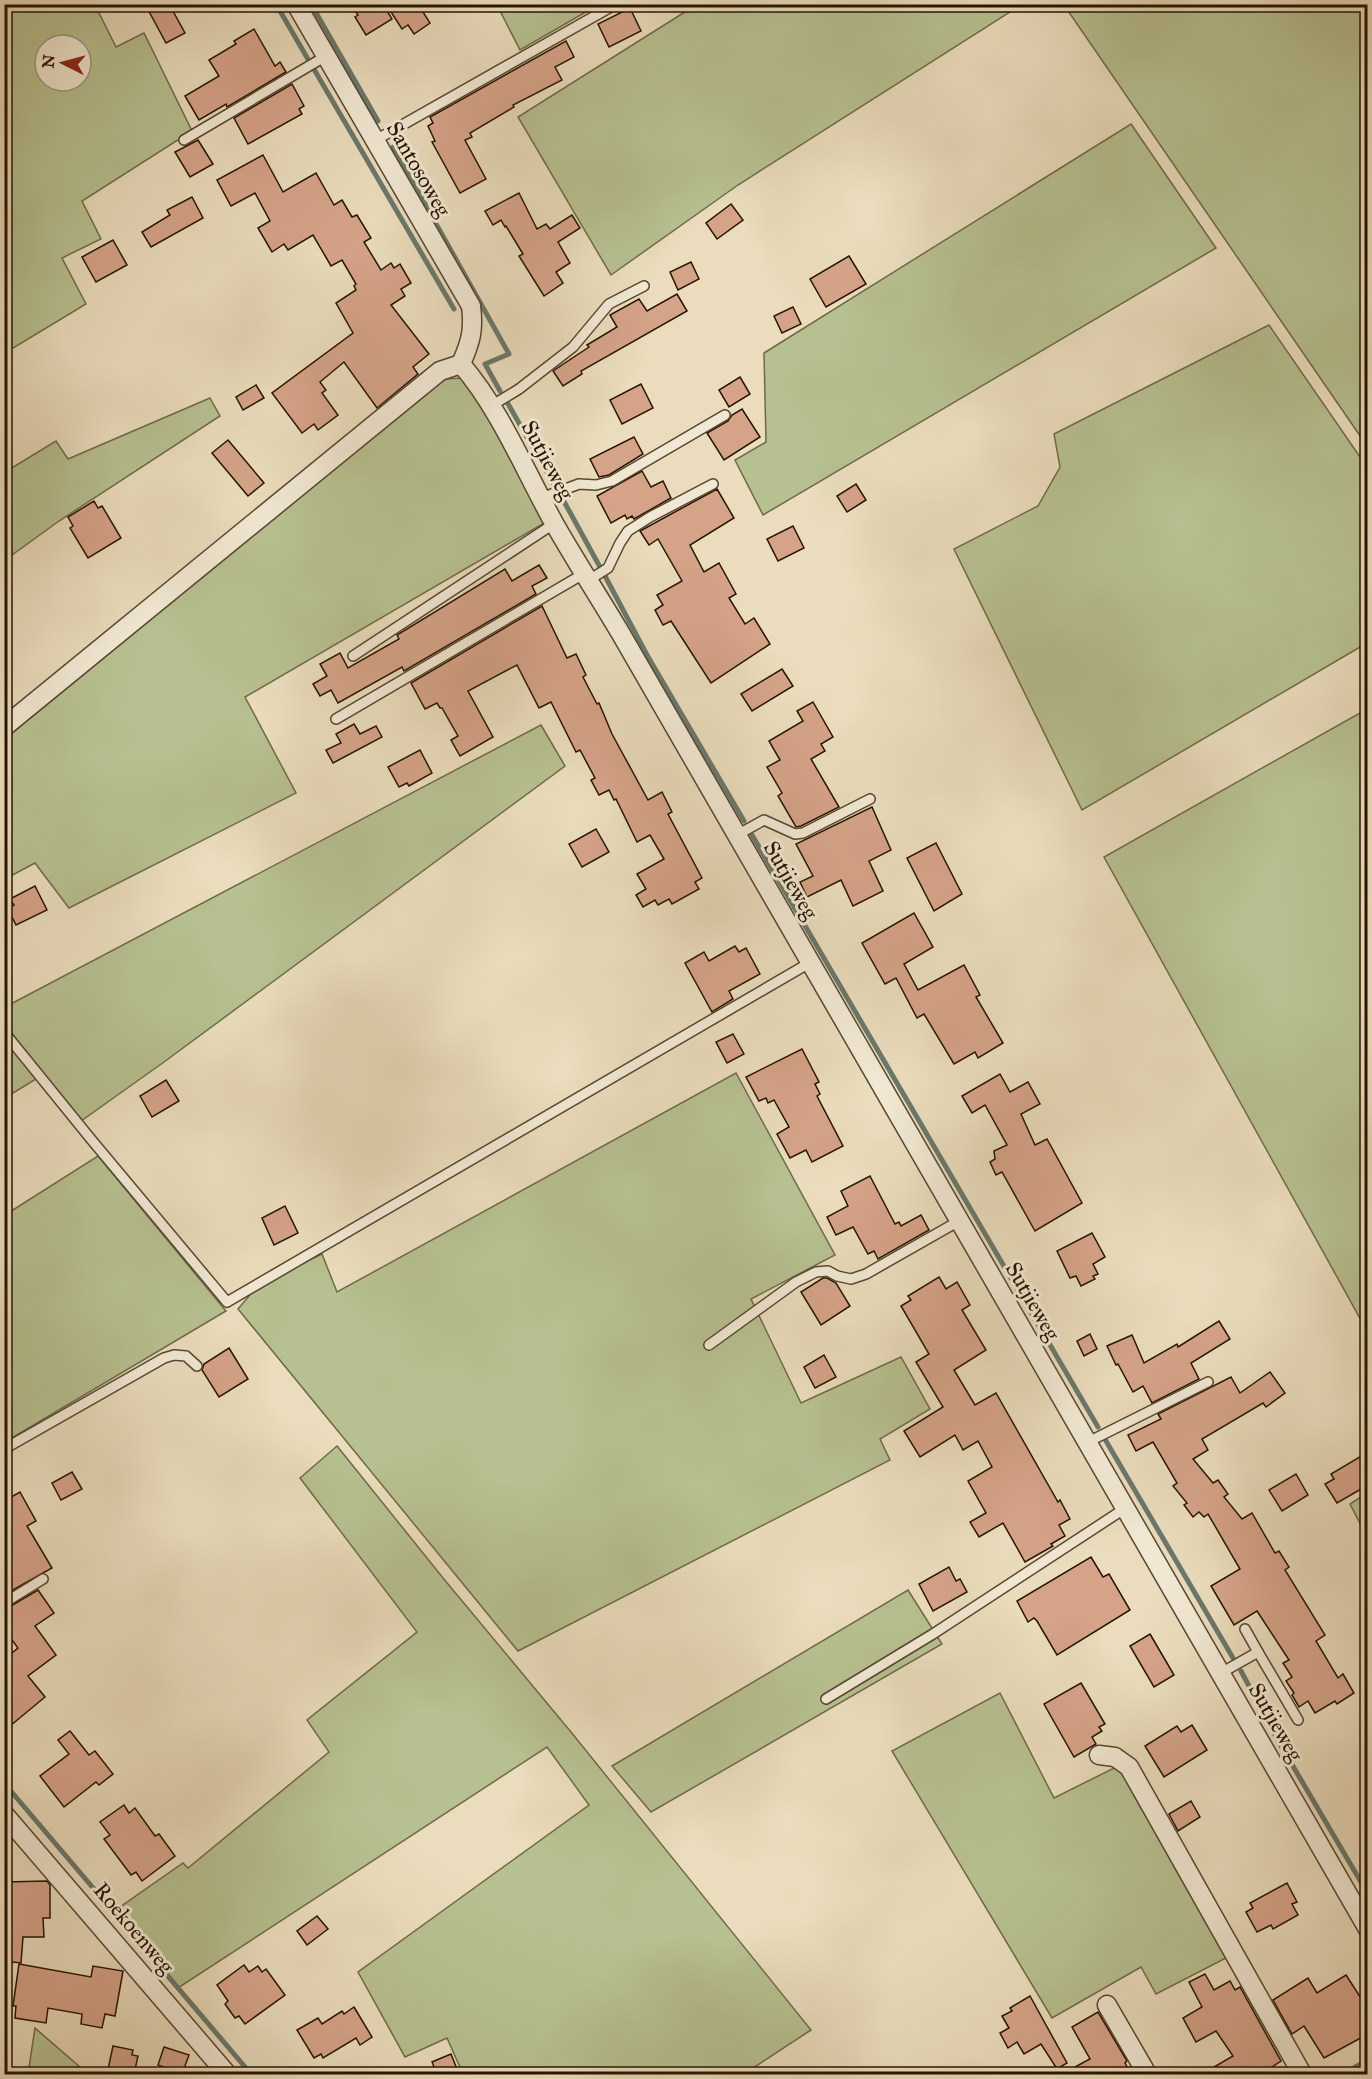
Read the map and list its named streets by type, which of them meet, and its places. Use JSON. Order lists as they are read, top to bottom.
{
  "streets": {
    "street": ["Santosoweg", "Sutjieweg", "Roekoenweg"]
  },
  "crossings": [
    ["Santosoweg", "Sutjieweg"]
  ],
  "north": "left"
}
